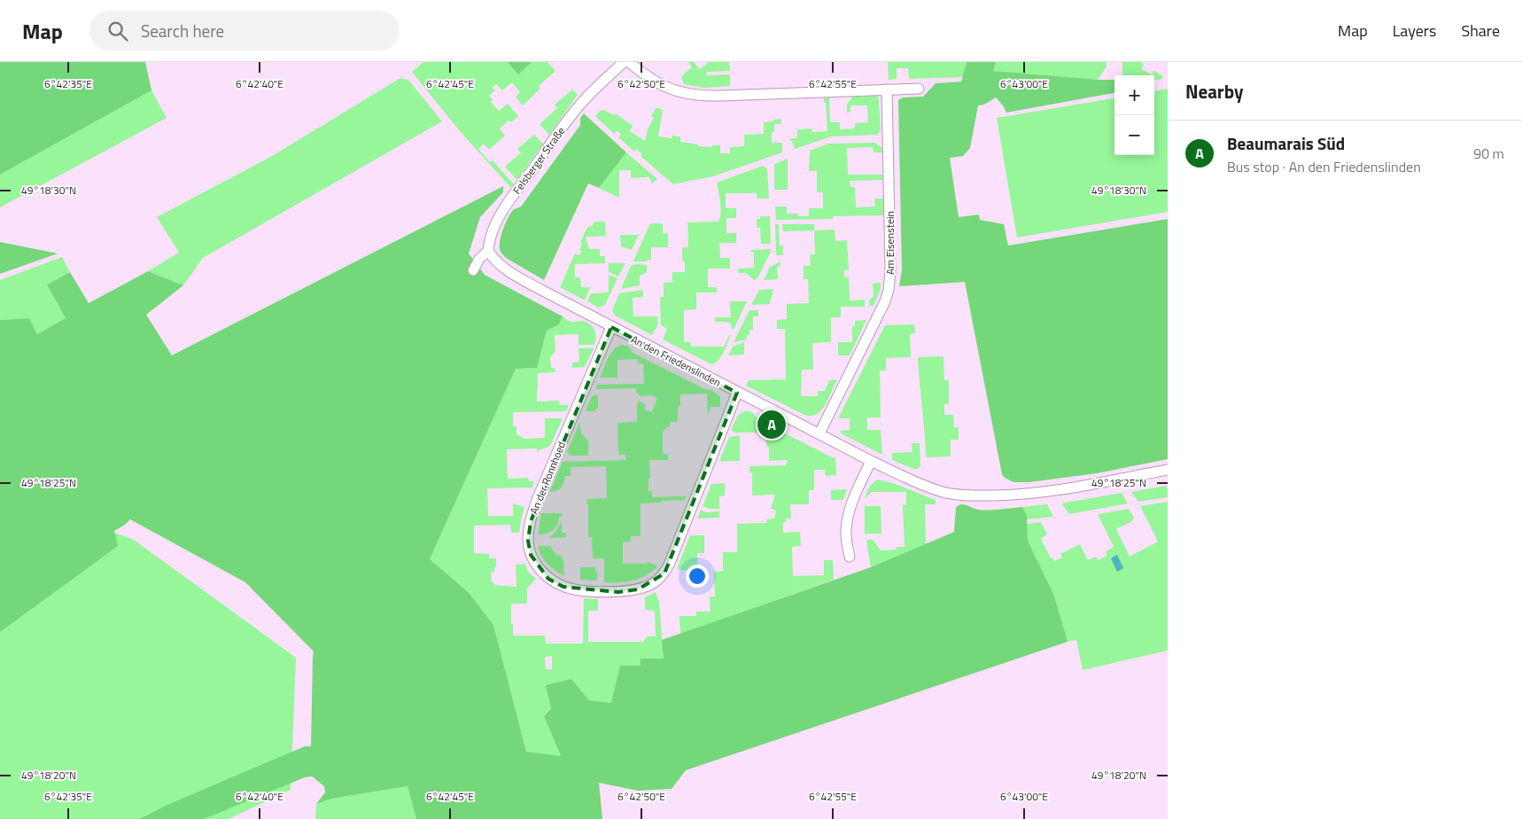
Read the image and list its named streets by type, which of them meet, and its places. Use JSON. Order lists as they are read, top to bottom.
{
  "streets": {
    "street": [
      "Felsberger Straße",
      "Am Eisenstein",
      "An den Friedenslinden",
      "An der Ronnhoed"
    ]
  },
  "crossings": [
    ["Felsberger Straße", "An den Friedenslinden"],
    ["Am Eisenstein", "An den Friedenslinden"],
    ["An den Friedenslinden", "An der Ronnhoed"]
  ],
  "page": {
    "header": "Map",
    "search": "Search here",
    "nav": ["Map", "Layers", "Share"],
    "heading": "Nearby",
    "map_buttons": ["+", "−"],
    "list": [
      {
        "mark": "A",
        "name": "Beaumarais Süd",
        "note": "Bus stop · An den Friedenslinden",
        "value": "90 m"
      }
    ],
    "pins": "A"
  },
  "coordinates": [
    "6°42'35\"E",
    "6°42'40\"E",
    "6°42'45\"E",
    "6°42'50\"E",
    "6°42'55\"E",
    "6°43'00\"E",
    "49°18'30\"N",
    "49°18'25\"N",
    "49°18'20\"N"
  ]
}
